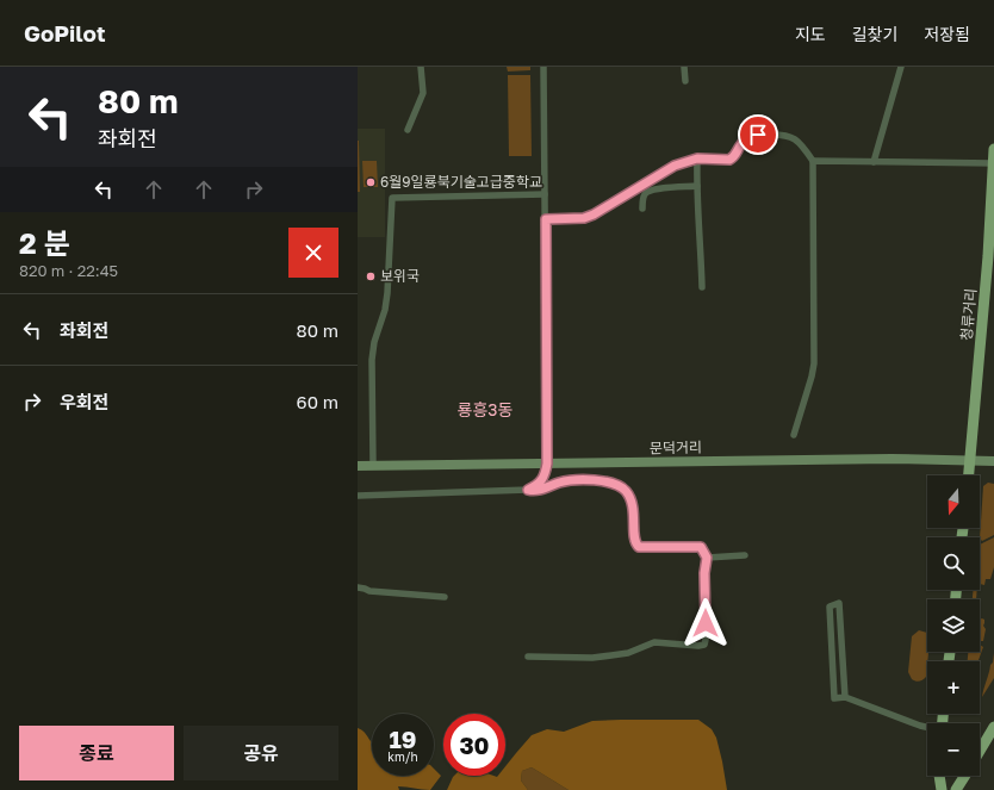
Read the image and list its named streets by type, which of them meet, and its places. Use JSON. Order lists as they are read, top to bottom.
{
  "streets": {
    "main road": ["청류거리", "문덕거리"]
  },
  "crossings": [
    ["청류거리", "문덕거리"]
  ],
  "districts": ["룡흥3동"],
  "places": ["6월9일룡북기술고급중학교", "보위국"],
  "north": "bottom",
  "page": {
    "header": "GoPilot",
    "nav": ["지도", "길찾기", "저장됨"],
    "turn": ["80 m", "좌회전"],
    "heading": ["2 분", "820 m · 22:45"],
    "list": [
      {
        "name": "좌회전",
        "value": "80 m"
      },
      {
        "name": "우회전",
        "value": "60 m"
      }
    ],
    "map_buttons": ["+", "−"],
    "speed": "19 km/h",
    "limit": "30",
    "buttons": ["종료", "공유"]
  }
}
